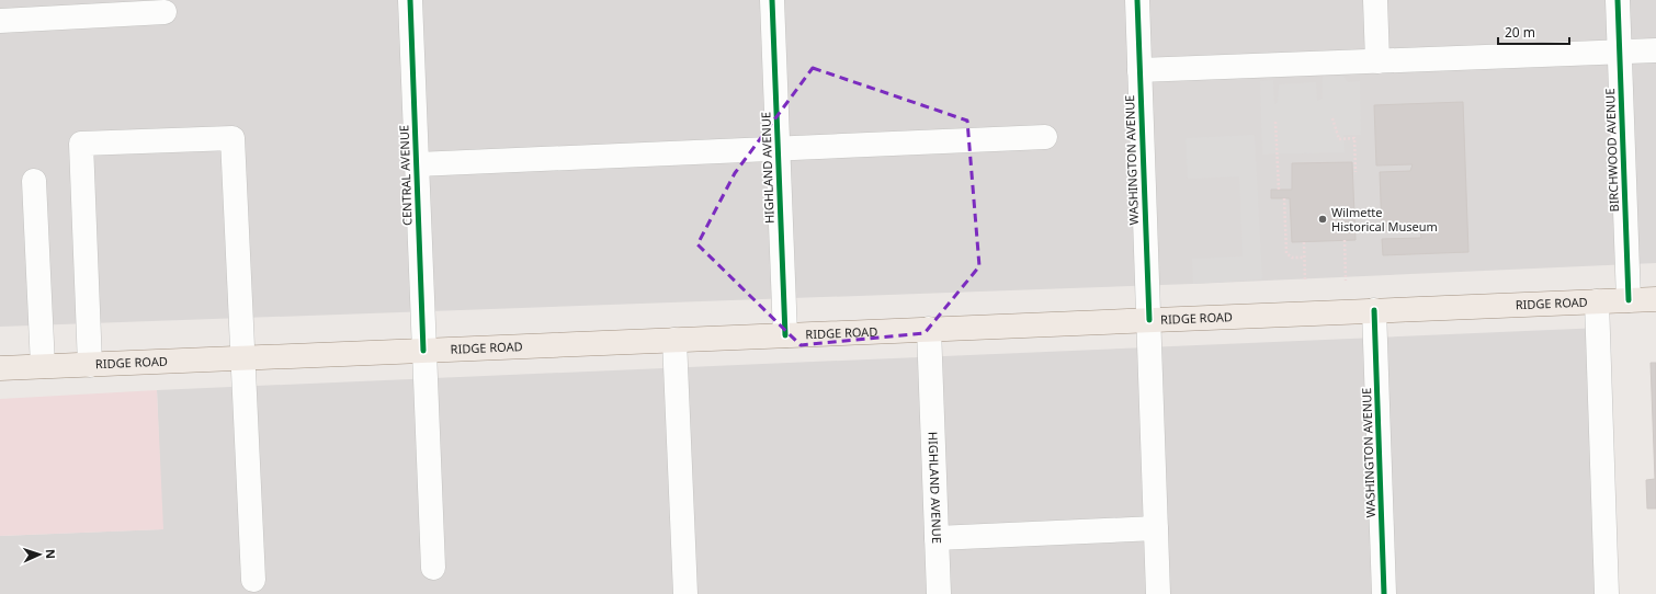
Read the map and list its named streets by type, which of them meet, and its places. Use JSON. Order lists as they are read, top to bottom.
{
  "streets": {
    "main road": ["RIDGE ROAD"],
    "street": [
      "BIRCHWOOD AVENUE",
      "WASHINGTON AVENUE",
      "HIGHLAND AVENUE",
      "CENTRAL AVENUE"
    ]
  },
  "crossings": [
    ["BIRCHWOOD AVENUE", "RIDGE ROAD"],
    ["WASHINGTON AVENUE", "RIDGE ROAD"],
    ["HIGHLAND AVENUE", "RIDGE ROAD"],
    ["CENTRAL AVENUE", "RIDGE ROAD"]
  ],
  "places": ["Wilmette Historical Museum"],
  "scale_bar": "20 m",
  "north": "right"
}
